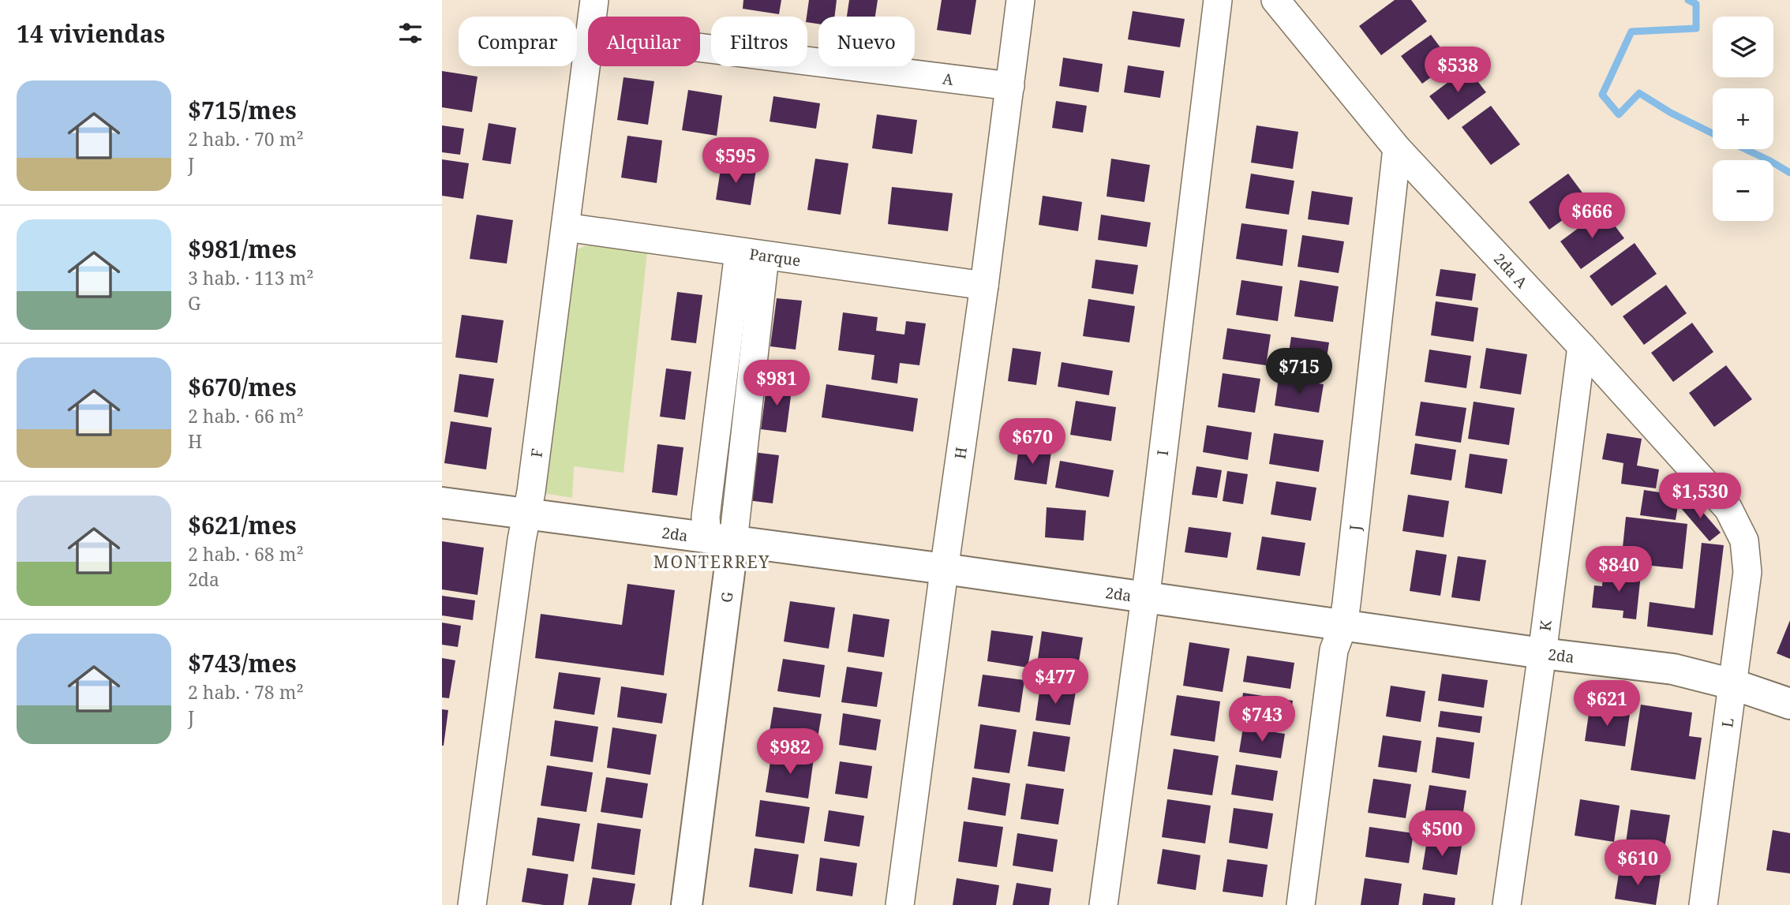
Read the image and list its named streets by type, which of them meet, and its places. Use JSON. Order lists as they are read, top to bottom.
{
  "streets": {
    "street": [
      "A",
      "Parque",
      "2da A",
      "F",
      "H",
      "I",
      "J",
      "2da",
      "G",
      "K",
      "L"
    ]
  },
  "crossings": [
    ["A", "H"],
    ["Parque", "F"],
    ["Parque", "H"],
    ["Parque", "G"],
    ["2da A", "J"],
    ["2da A", "K"],
    ["2da A", "L"],
    ["F", "2da"],
    ["H", "2da"],
    ["I", "2da"],
    ["J", "2da"],
    ["2da", "G"],
    ["2da", "K"],
    ["2da", "L"]
  ],
  "districts": ["MONTERREY"],
  "page": {
    "heading": "14 viviendas",
    "map_buttons": ["+", "−"],
    "chip": [
      "Comprar",
      "Alquilar",
      "Filtros",
      "Nuevo"
    ],
    "price": [
      "$538",
      "$595",
      "$666",
      "$715",
      "$981",
      "$670",
      "$1,530",
      "$840",
      "$477",
      "$621",
      "$743",
      "$982",
      "$500",
      "$610"
    ],
    "list": [
      {
        "name": "$715/mes",
        "note": "2 hab. · 70 m² · J"
      },
      {
        "name": "$981/mes",
        "note": "3 hab. · 113 m² · G"
      },
      {
        "name": "$670/mes",
        "note": "2 hab. · 66 m² · H"
      },
      {
        "name": "$621/mes",
        "note": "2 hab. · 68 m² · 2da"
      },
      {
        "name": "$743/mes",
        "note": "2 hab. · 78 m² · J"
      }
    ]
  }
}
